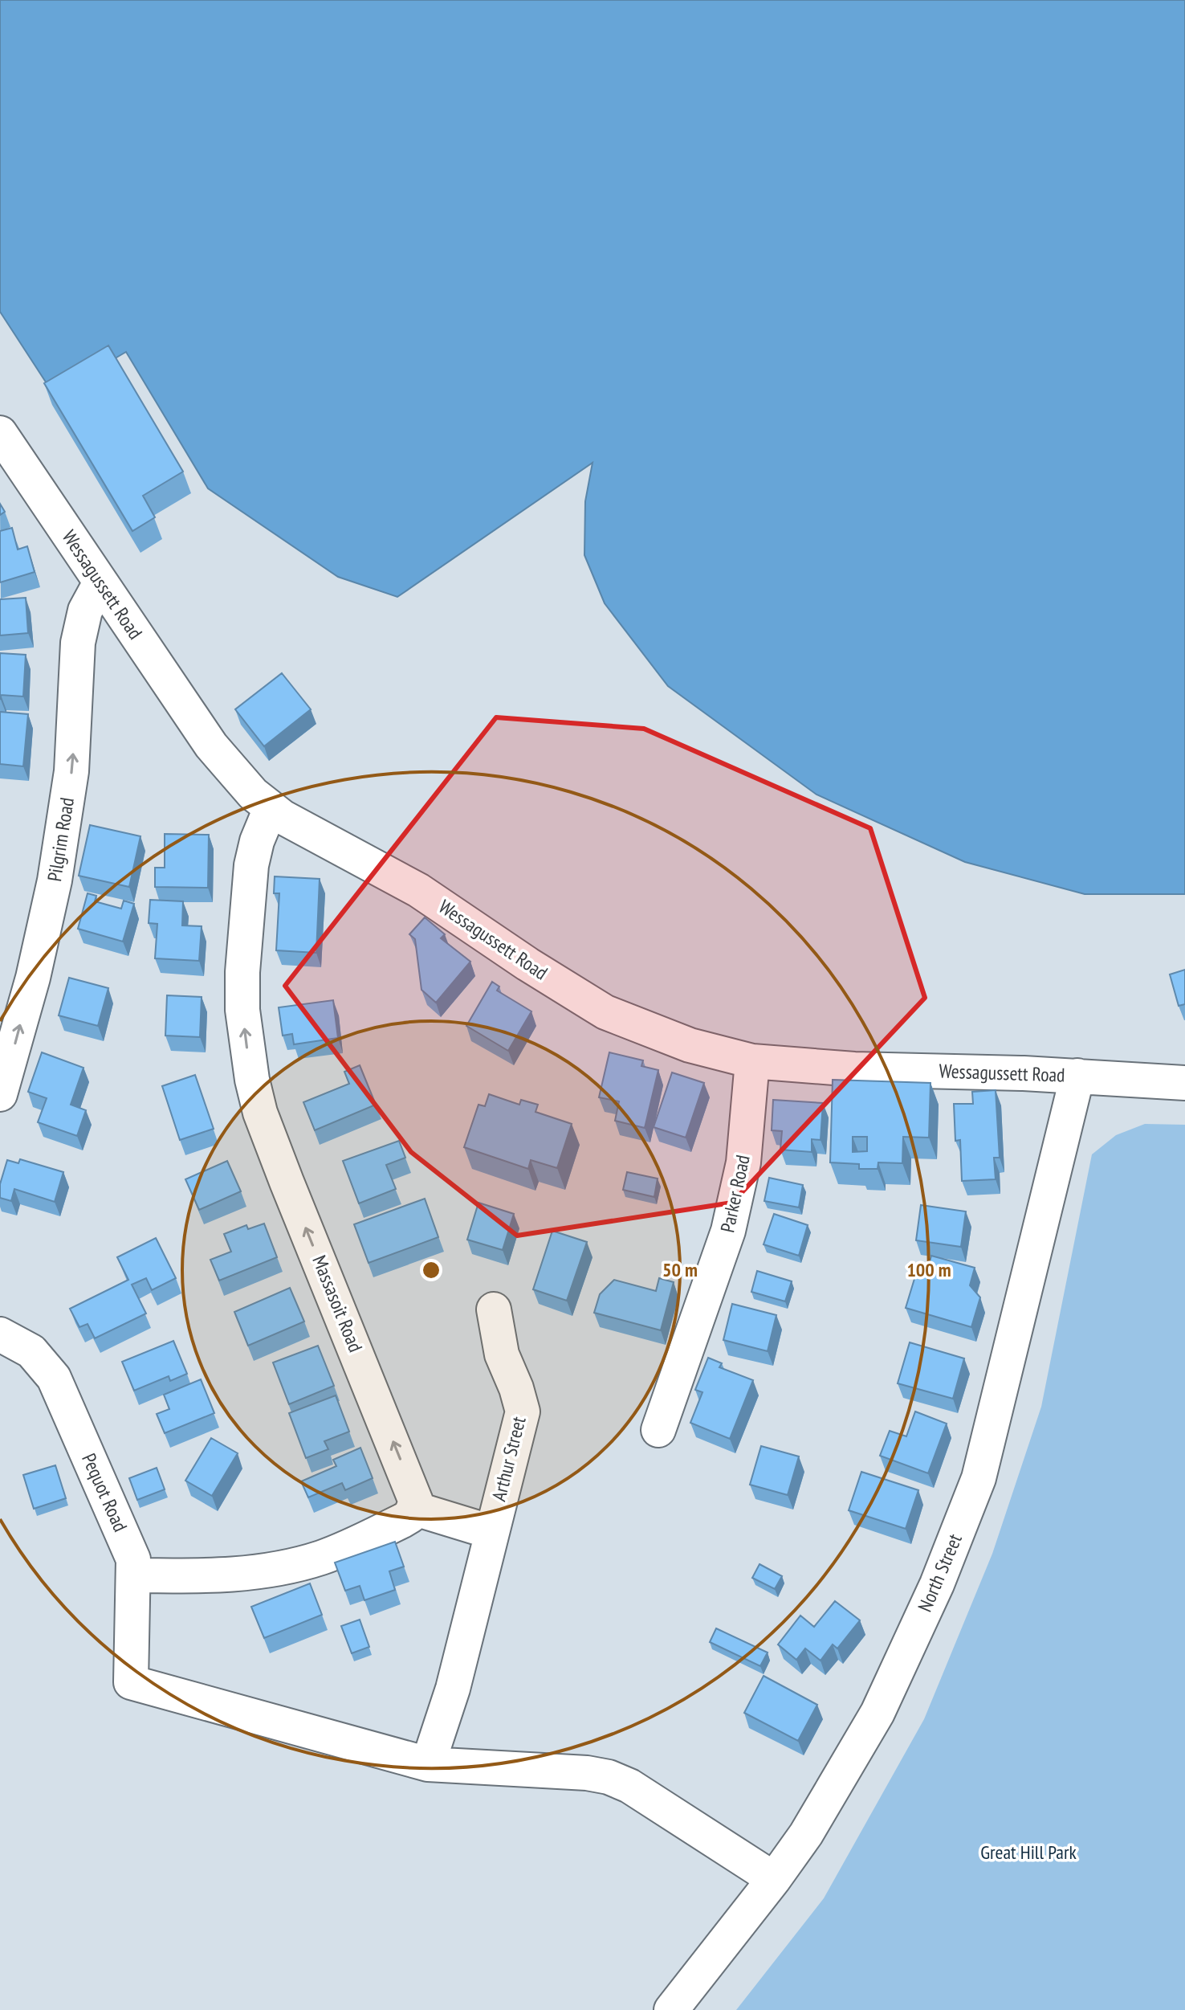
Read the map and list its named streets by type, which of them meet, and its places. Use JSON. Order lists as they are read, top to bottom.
{
  "streets": {
    "street": [
      "Wessagussett Road",
      "Pilgrim Road",
      "Parker Road",
      "Massasoit Road",
      "Arthur Street",
      "Pequot Road",
      "North Street"
    ]
  },
  "crossings": [
    ["Wessagussett Road", "Pilgrim Road"],
    ["Wessagussett Road", "Parker Road"],
    ["Wessagussett Road", "Massasoit Road"],
    ["Wessagussett Road", "North Street"],
    ["Arthur Street", "Pequot Road"]
  ],
  "one_way": ["Pilgrim Road", "Massasoit Road"],
  "parks": ["Great Hill Park"],
  "rings": ["50 m", "100 m"]
}
